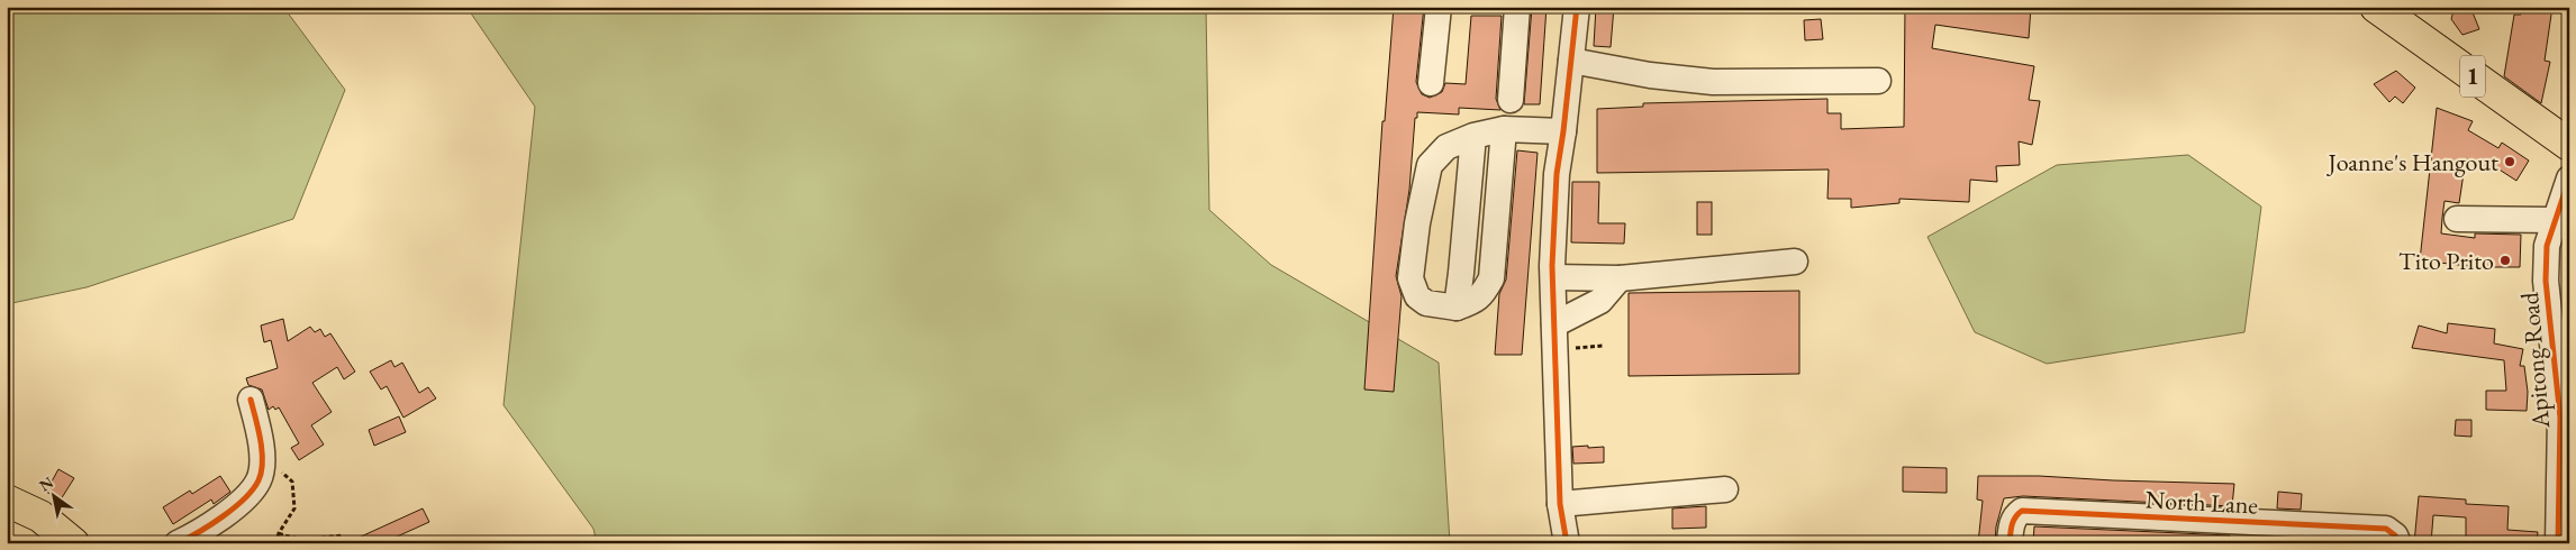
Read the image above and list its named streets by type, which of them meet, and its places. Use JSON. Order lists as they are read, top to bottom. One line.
{"streets":{"main road":["1"],"street":["Apitong Road","North Lane"]},"places":["Joanne's Hangout","Tito Prito"],"north":"top left"}
